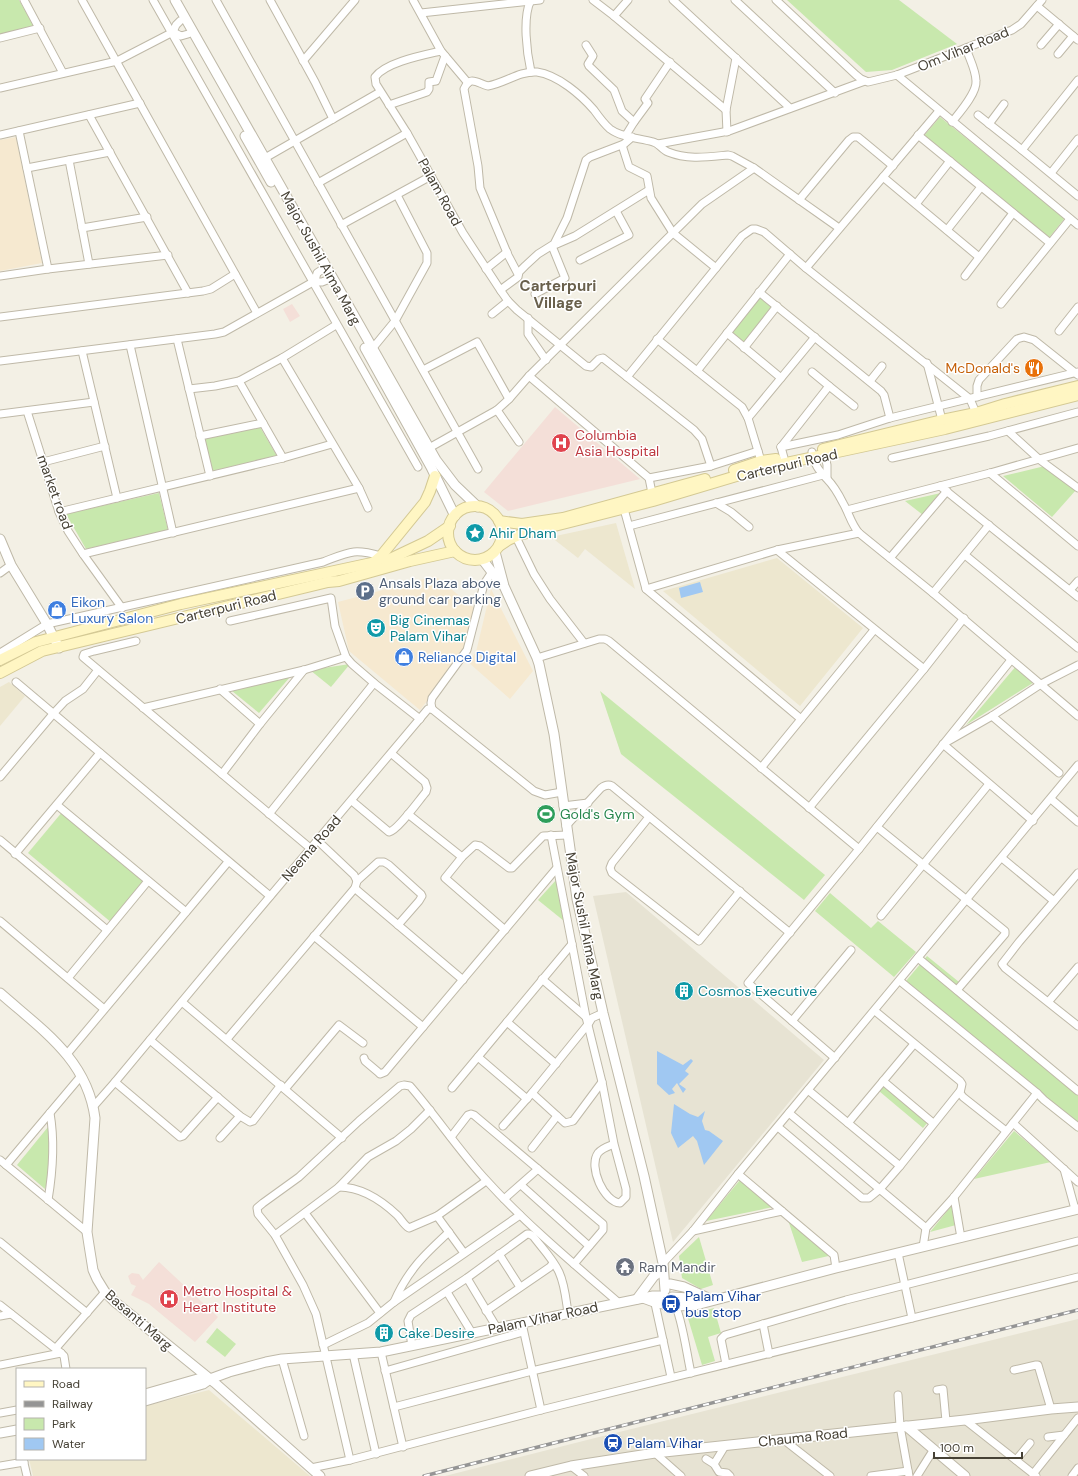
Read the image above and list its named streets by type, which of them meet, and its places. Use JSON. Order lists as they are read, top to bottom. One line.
{"streets":{"main road":["Carterpuri Road"],"street":["Om Vihar Road","Palam Road","Major Sushil Aima Marg","market road","Neema Road","Palam Vihar Road","Basanti Marg","Chauma Road"]},"crossings":[["Major Sushil Aima Marg","Carterpuri Road"],["Major Sushil Aima Marg","Palam Vihar Road"],["Neema Road","Basanti Marg"],["Palam Vihar Road","Basanti Marg"]],"districts":["Carterpuri Village"],"places":{"restaurant":["McDonald's"],"hospital":["Columbia Asia Hospital","Metro Hospital & Heart Institute"],"place":["Ahir Dham"],"parking":["Ansals Plaza above ground car parking"],"shop":["Eikon Luxury Salon","Reliance Digital"],"theatre":["Big Cinemas Palam Vihar"],"sports":["Gold's Gym"],"building":["Cosmos Executive","Cake Desire"],"temple":["Ram Mandir"],"bus stop":["Palam Vihar bus stop"],"station":["Palam Vihar"]},"legend":["Road","Railway","Park","Water"],"scale_bar":"100 m"}
